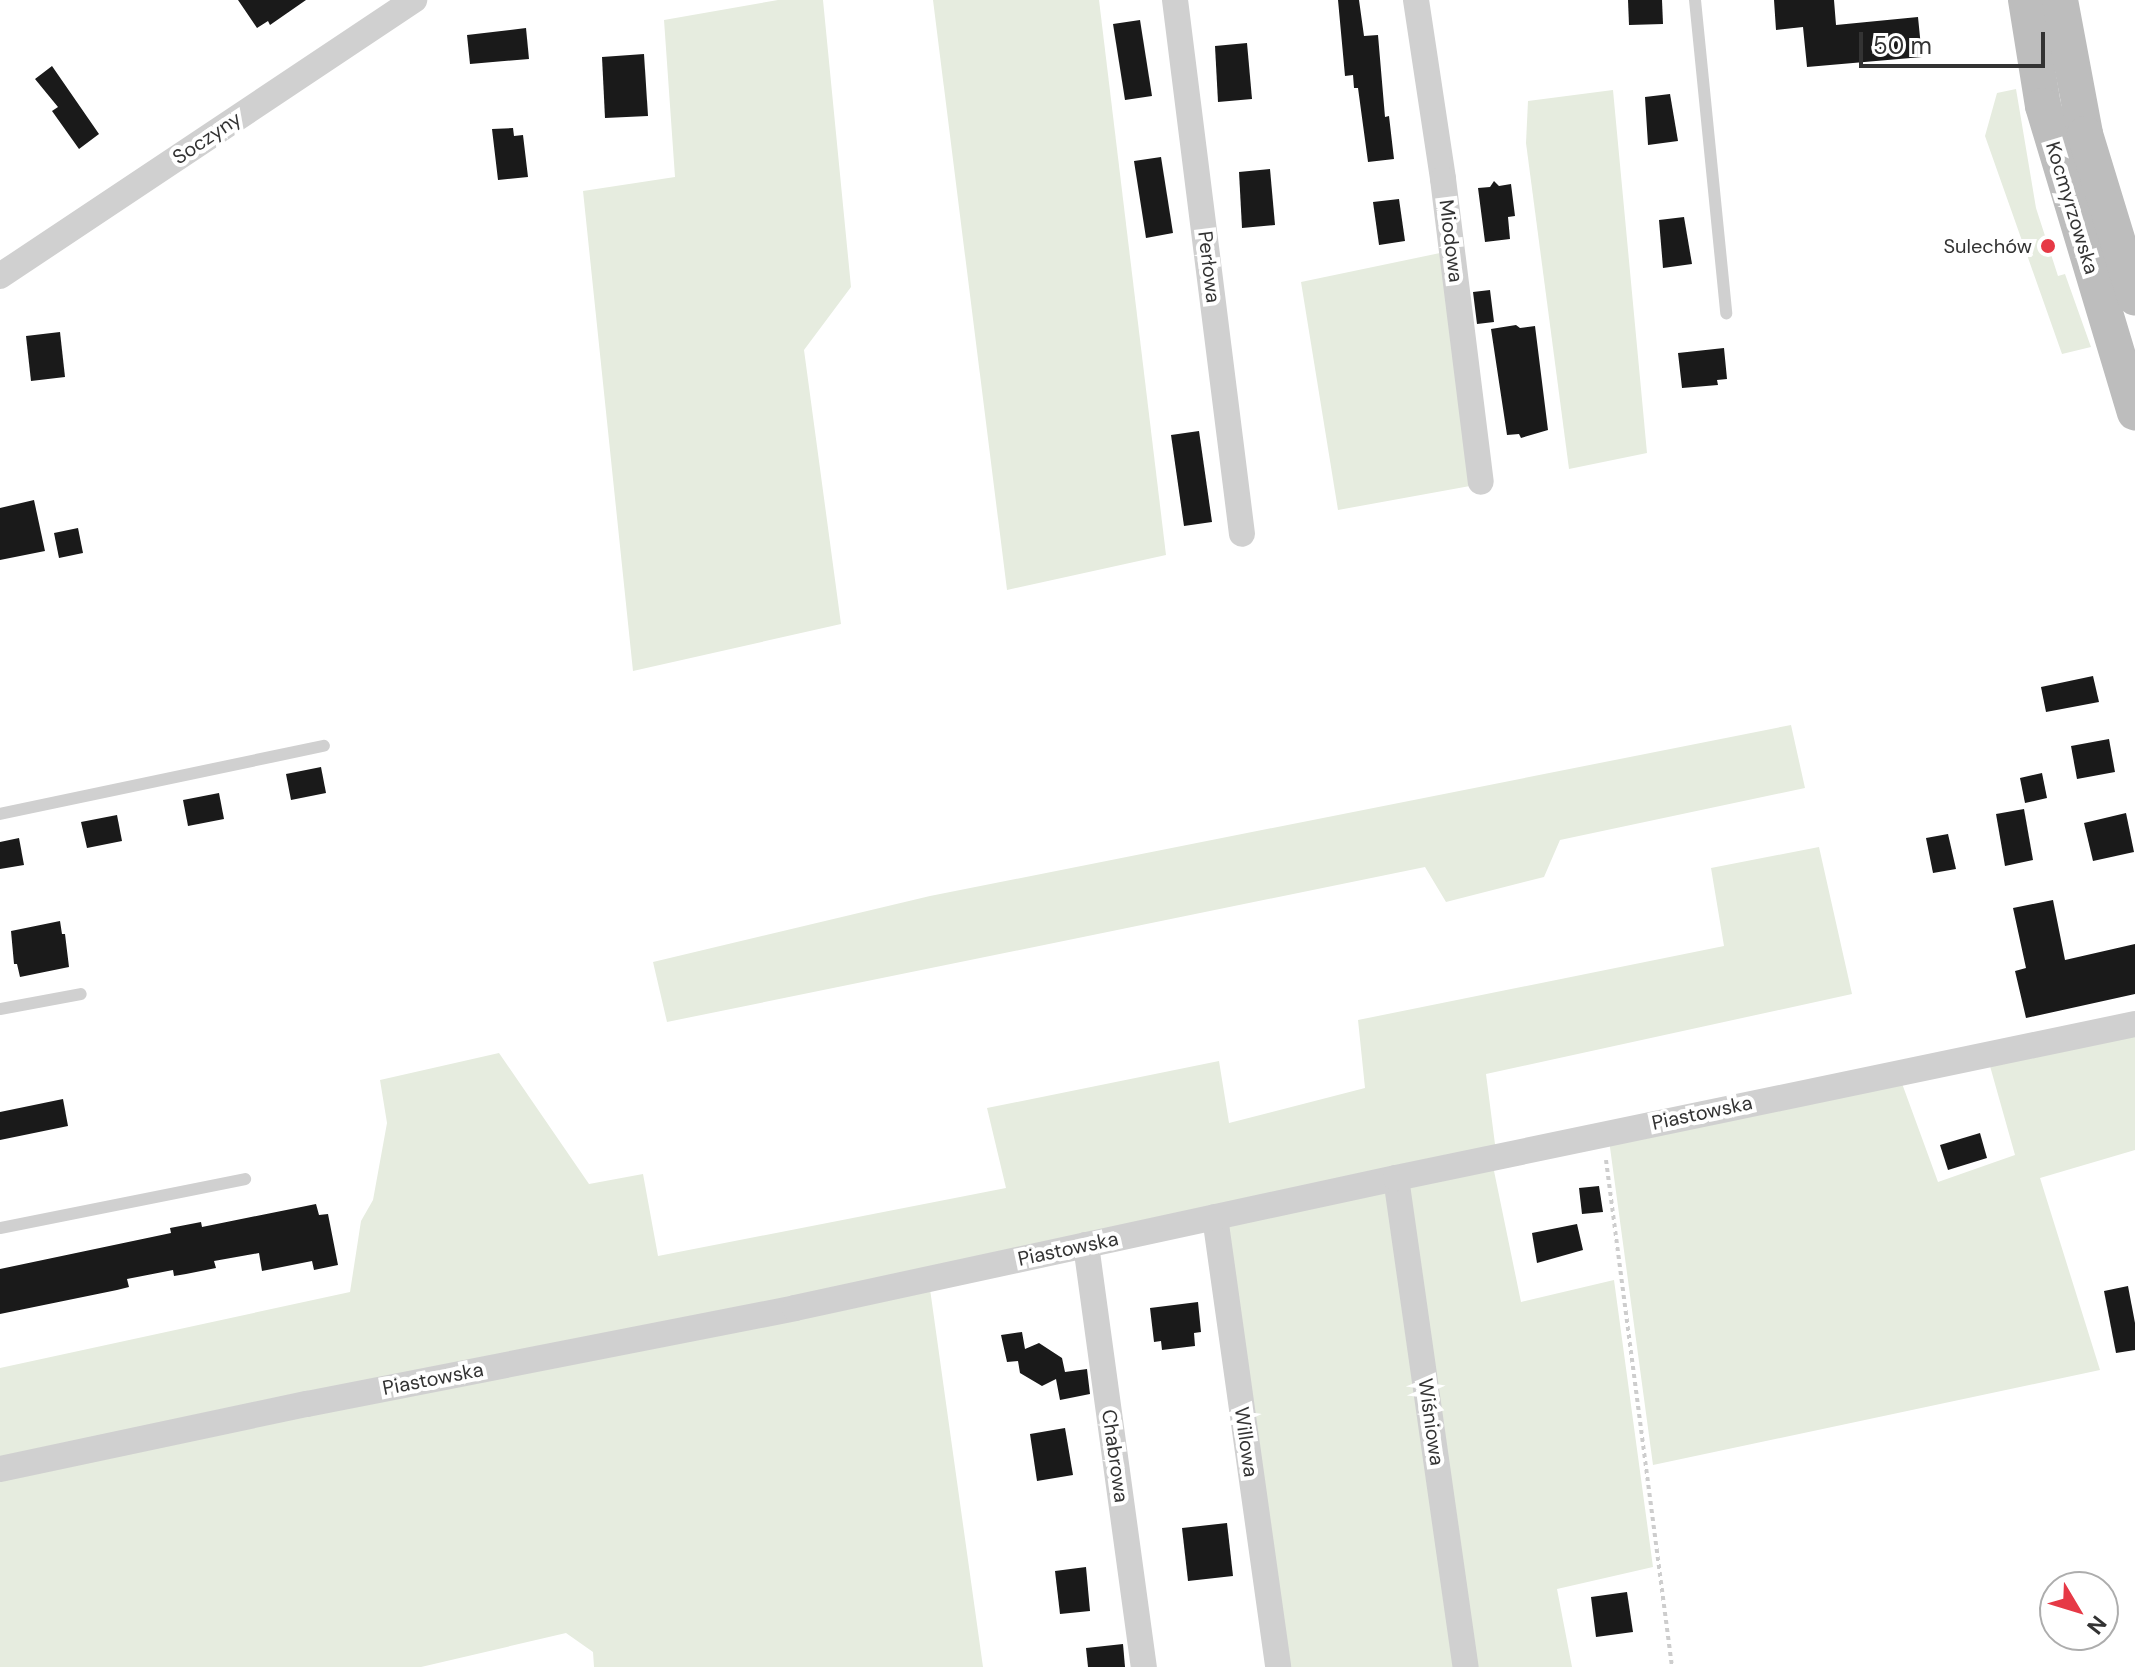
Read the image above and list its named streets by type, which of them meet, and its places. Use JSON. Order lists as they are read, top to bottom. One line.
{"streets":{"main road":["Kocmyrzowska"],"street":["Soczyny","Miodowa","Perłowa","Piastowska","Wiśniowa","Willowa","Chabrowa"]},"crossings":[["Piastowska","Wiśniowa"],["Piastowska","Willowa"],["Piastowska","Chabrowa"]],"places":["Sulechów"],"scale_bar":"50 m","north":"bottom right"}
